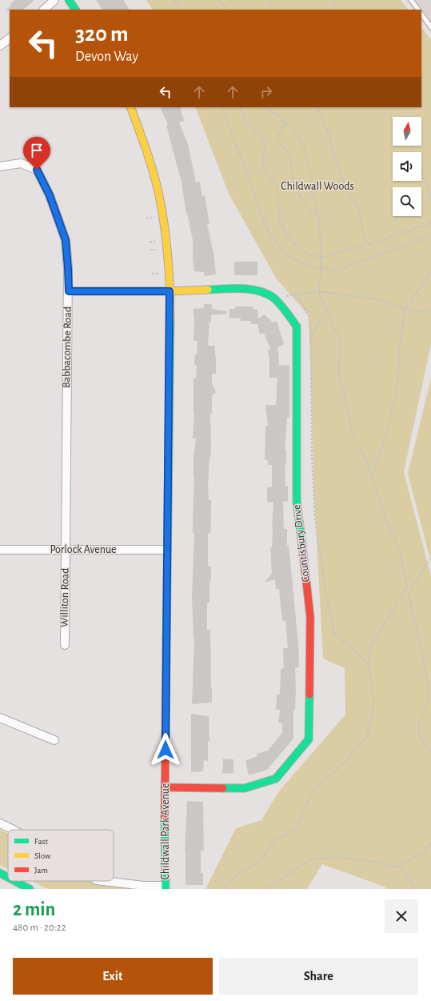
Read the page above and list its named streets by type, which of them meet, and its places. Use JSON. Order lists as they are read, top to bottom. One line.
{"streets":{"street":["Babbacombe Road","Countisbury Drive","Porlock Avenue","Williton Road","Childwall Park Avenue"]},"crossings":[["Babbacombe Road","Countisbury Drive"],["Babbacombe Road","Porlock Avenue"],["Babbacombe Road","Williton Road"],["Countisbury Drive","Childwall Park Avenue"],["Porlock Avenue","Williton Road"],["Porlock Avenue","Childwall Park Avenue"]],"parks":["Childwall Woods"],"legend":["Fast","Slow","Jam"],"north":"top","page":{"turn":["320 m","Devon Way"],"heading":["2 min","480 m · 20:22"],"buttons":["Exit","Share"]}}
